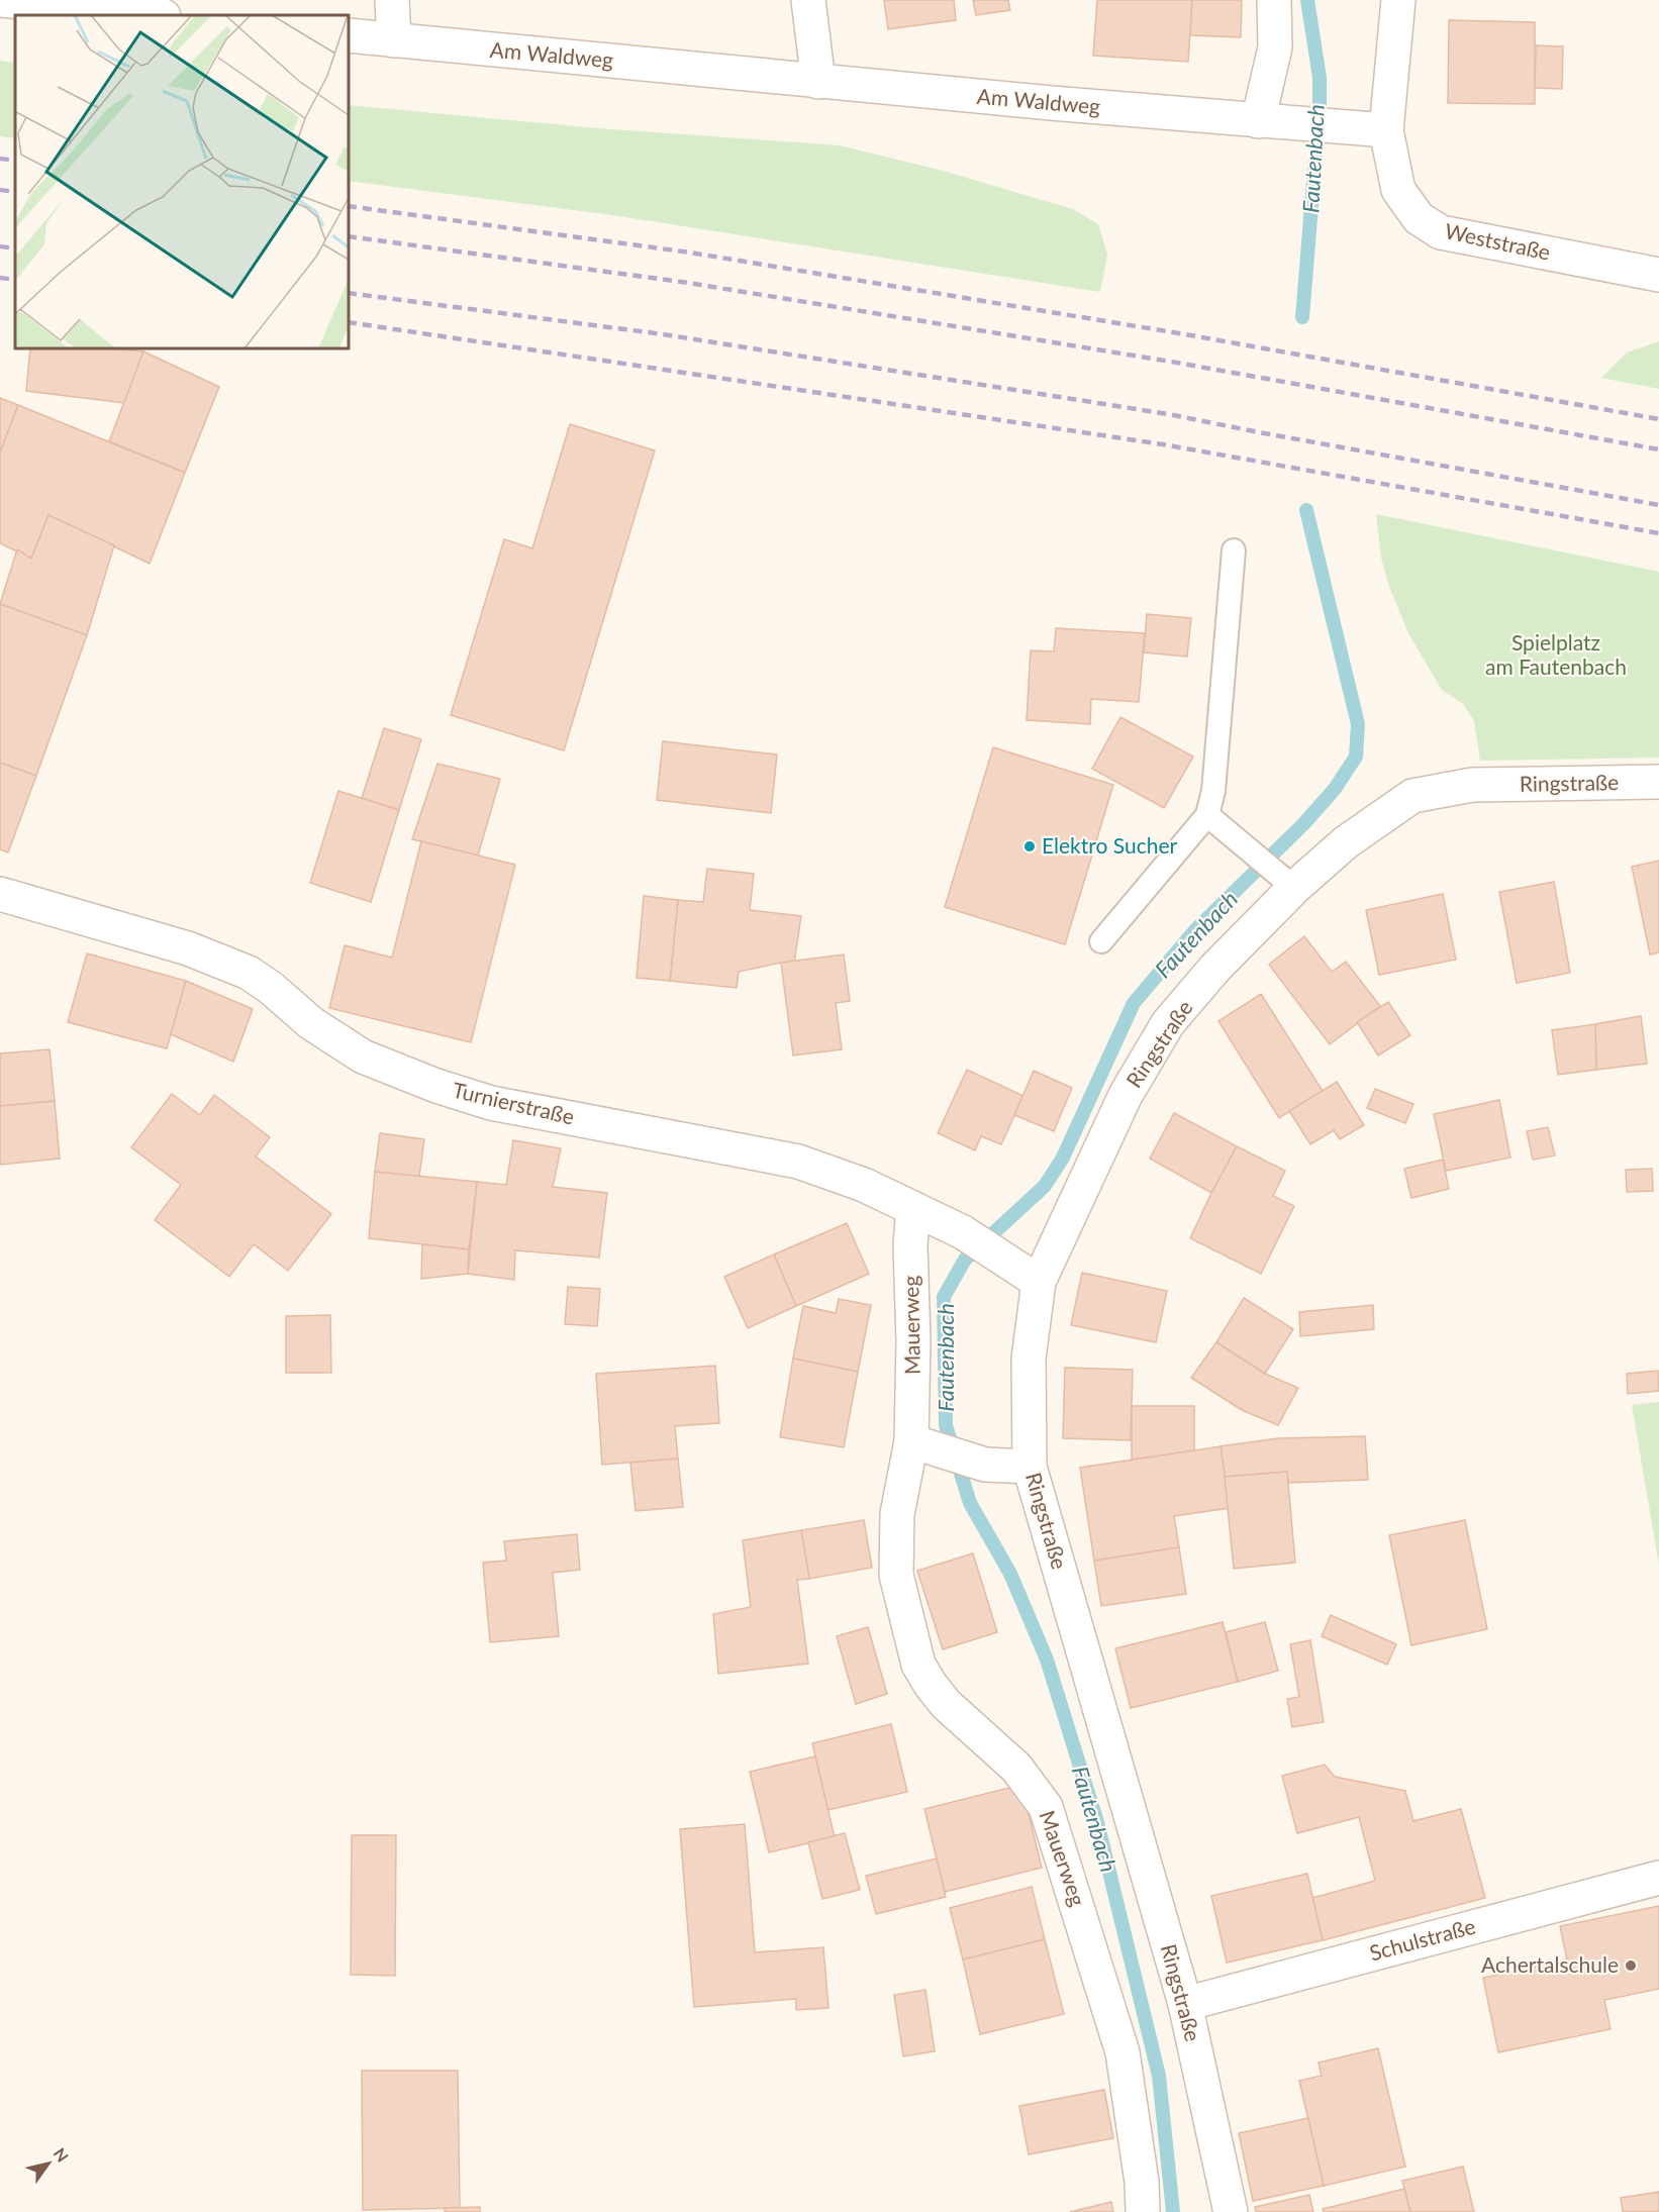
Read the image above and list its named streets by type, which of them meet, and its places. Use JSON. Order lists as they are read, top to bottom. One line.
{"streets":{"street":["Am Waldweg","Weststraße","Ringstraße","Turnierstraße","Mauerweg","Schulstraße"]},"crossings":[["Am Waldweg","Weststraße"],["Ringstraße","Turnierstraße"],["Ringstraße","Schulstraße"],["Turnierstraße","Mauerweg"]],"water":["Fautenbach"],"parks":["Spielplatz am Fautenbach"],"places":["Elektro Sucher","Achertalschule"],"north":"top right"}
